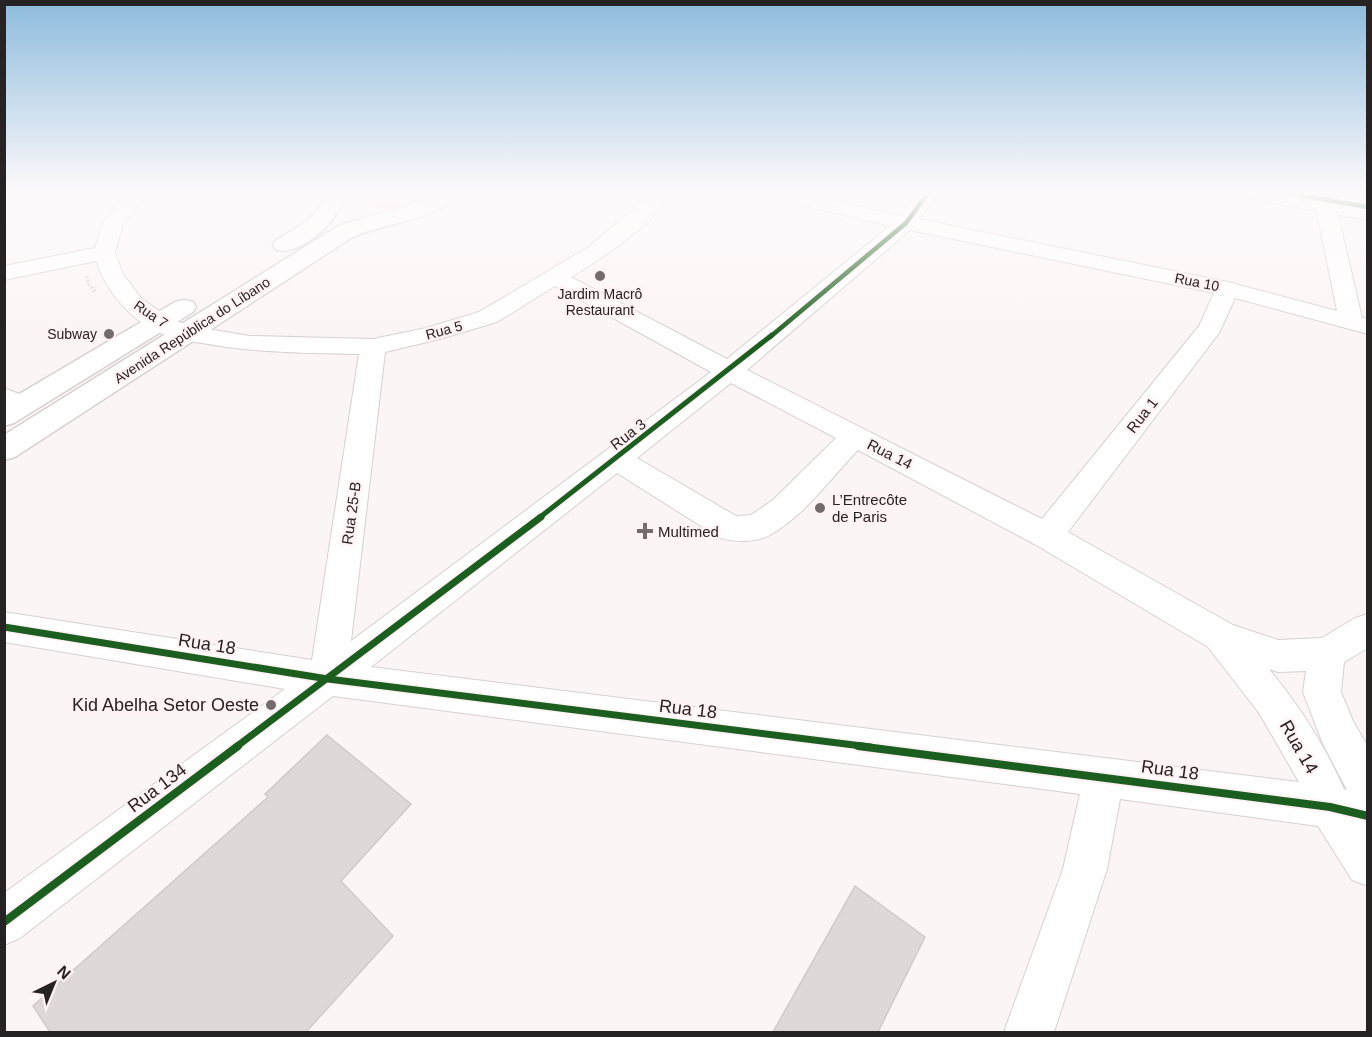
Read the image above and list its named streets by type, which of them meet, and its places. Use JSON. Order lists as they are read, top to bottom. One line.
{"streets":{"main road":["Avenida República do Líbano"],"street":["Rua 10","Rua 7","Rua 5","Rua 1","Rua 3","Rua 14","Rua 25-B","Rua 18","Rua 134"]},"crossings":[["Rua 10","Rua 1"],["Rua 7","Avenida República do Líbano"],["Rua 7","Rua 5"],["Avenida República do Líbano","Rua 5"],["Rua 5","Rua 14"],["Rua 5","Rua 25-B"],["Rua 1","Rua 14"],["Rua 3","Rua 14"],["Rua 3","Rua 25-B"],["Rua 3","Rua 18"],["Rua 3","Rua 134"],["Rua 14","Rua 18"],["Rua 25-B","Rua 18"],["Rua 25-B","Rua 134"],["Rua 18","Rua 134"]],"places":{"other":["Jardim Macrô Restaurant","Subway","L’Entrecôte de Paris","Kid Abelha Setor Oeste"],"health":["Multimed"]},"north":"top right"}
